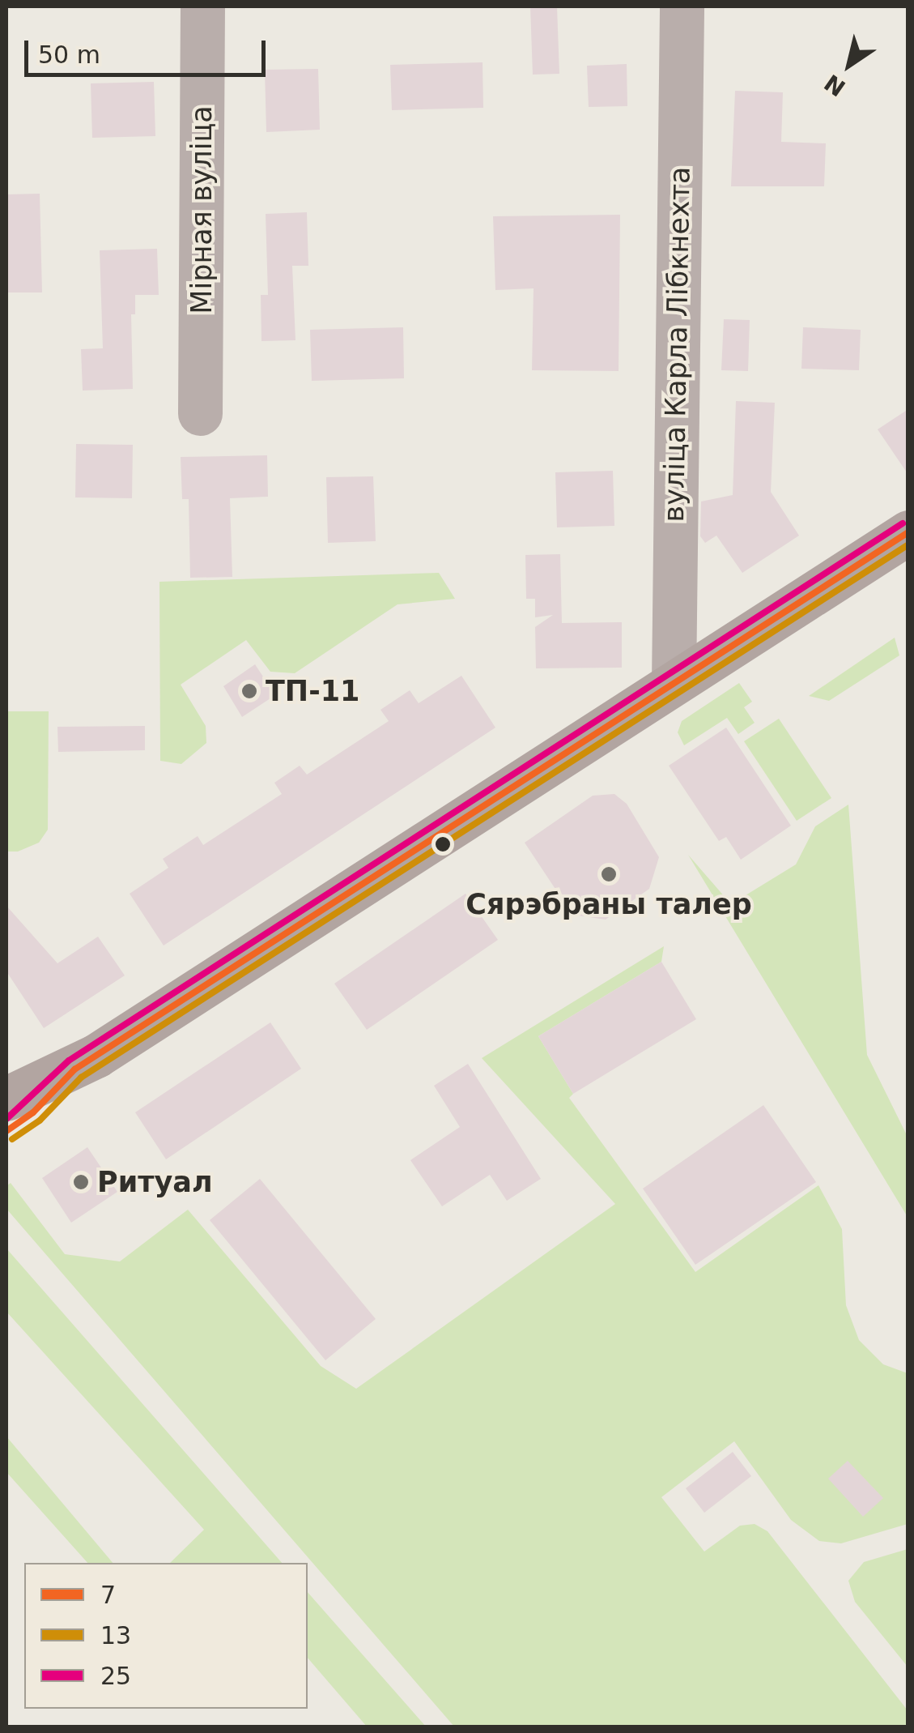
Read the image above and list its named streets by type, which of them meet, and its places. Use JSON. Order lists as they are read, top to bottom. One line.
{"streets":{"street":["Мірная вуліца","вуліца Карла Лібкнехта"]},"places":["ТП-11","Сярэбраны талер","Ритуал"],"lines":["transit line 25","transit line 7","transit line 13"],"legend":["7","13","25"],"scale_bar":"50 m","north":"bottom left"}
